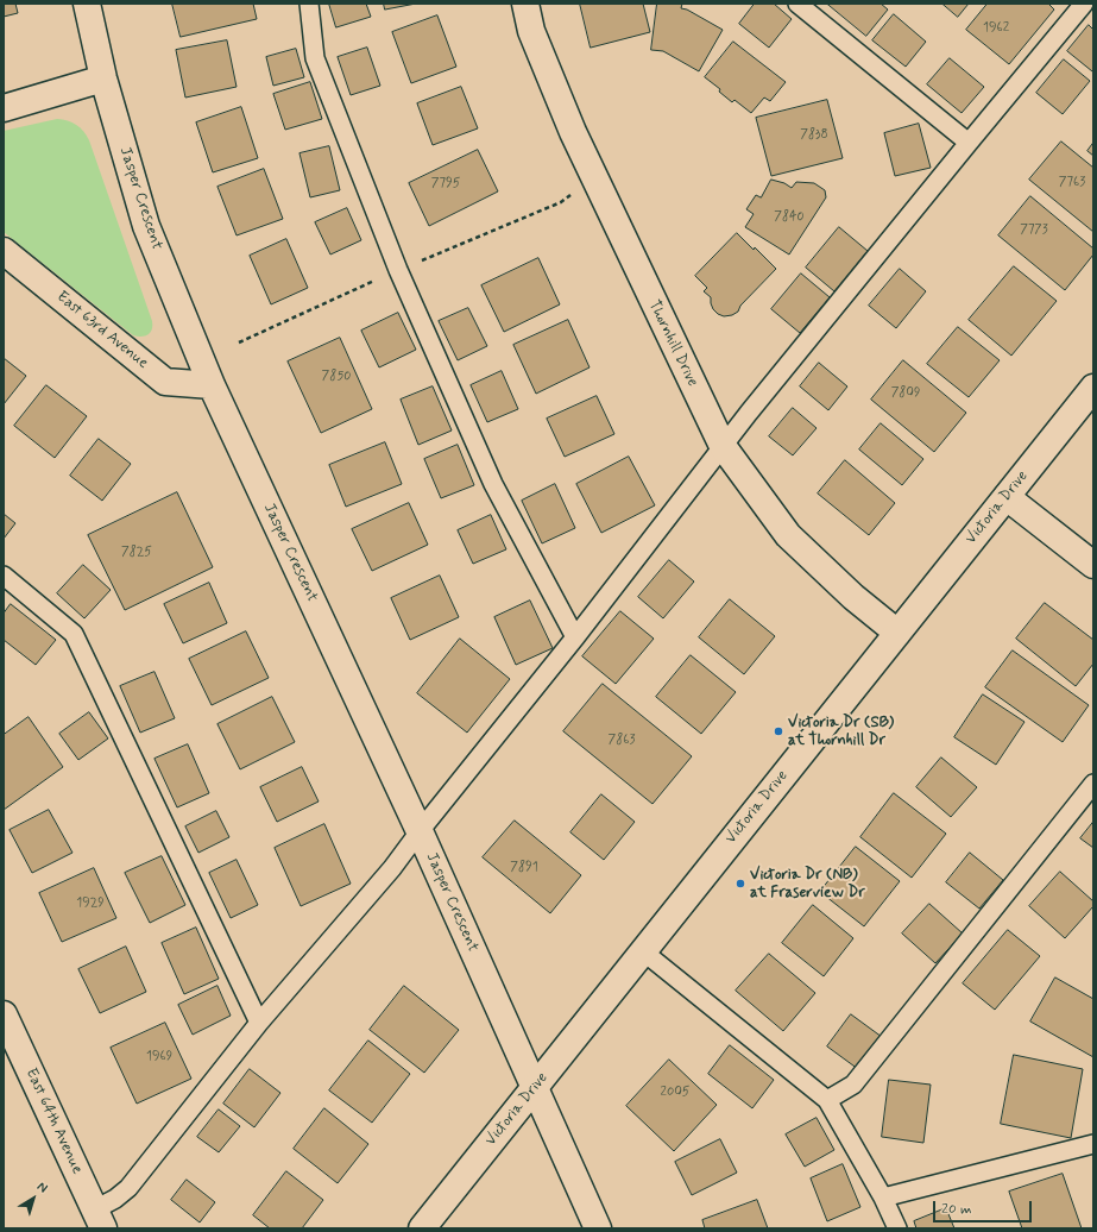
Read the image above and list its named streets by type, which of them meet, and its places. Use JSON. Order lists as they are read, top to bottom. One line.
{"streets":{"street":["Jasper Crescent","East 63rd Avenue","Thornhill Drive","Victoria Drive","East 64th Avenue"]},"crossings":[["Jasper Crescent","East 63rd Avenue"],["Jasper Crescent","Victoria Drive"],["Thornhill Drive","Victoria Drive"]],"places":["Victoria Dr (SB) at Thornhill Dr","Victoria Dr (NB) at Fraserview Dr"],"house_numbers":["1962","7838","7763","7795","7840","7773","7850","7809","7825","7863","7891","1929","1969","2005"],"scale_bar":"20 m","north":"top right"}
